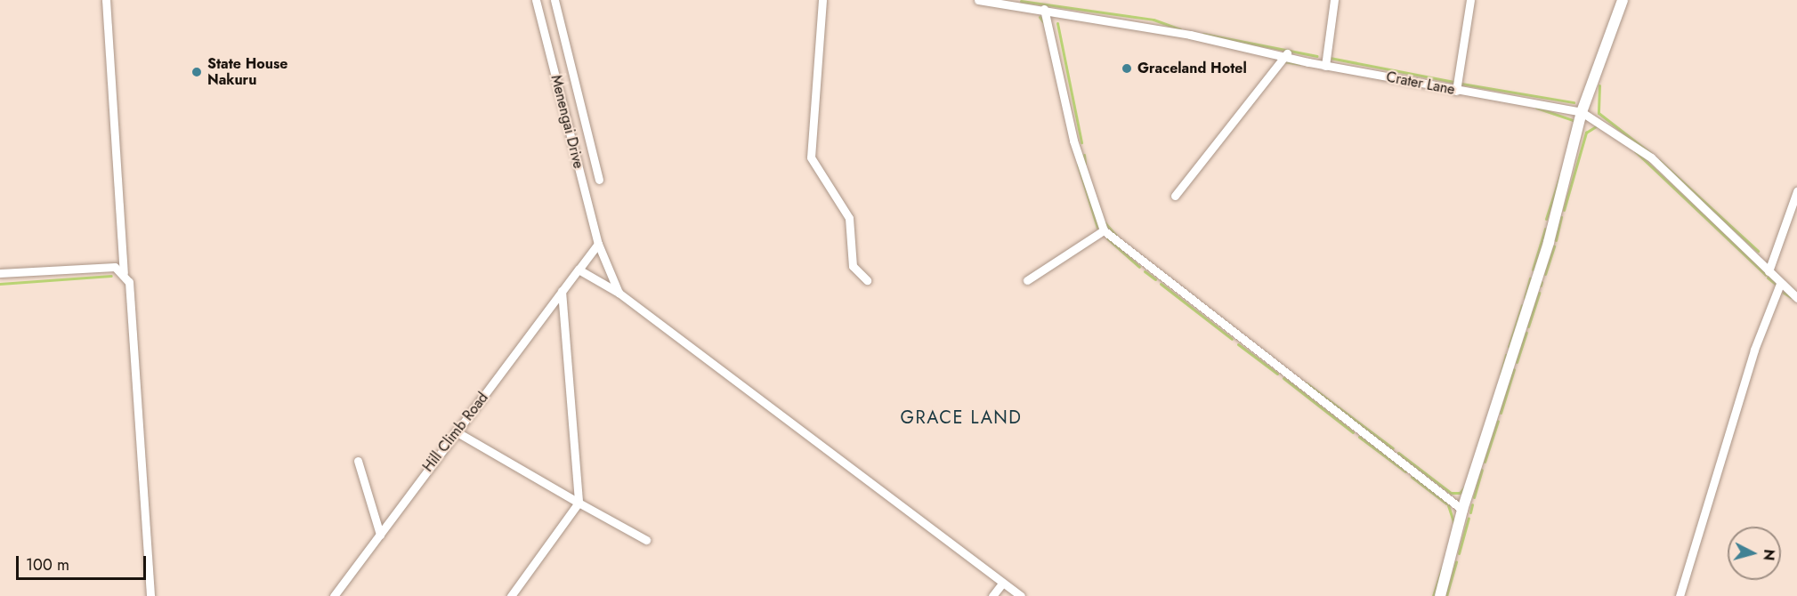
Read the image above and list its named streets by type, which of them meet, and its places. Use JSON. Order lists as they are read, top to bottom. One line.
{"streets":{"street":["Crater Lane","Menengai Drive","Hill Climb Road"]},"crossings":[["Menengai Drive","Hill Climb Road"]],"districts":["GRACE LAND"],"places":["Graceland Hotel","State House Nakuru"],"scale_bar":"100 m","north":"right"}
